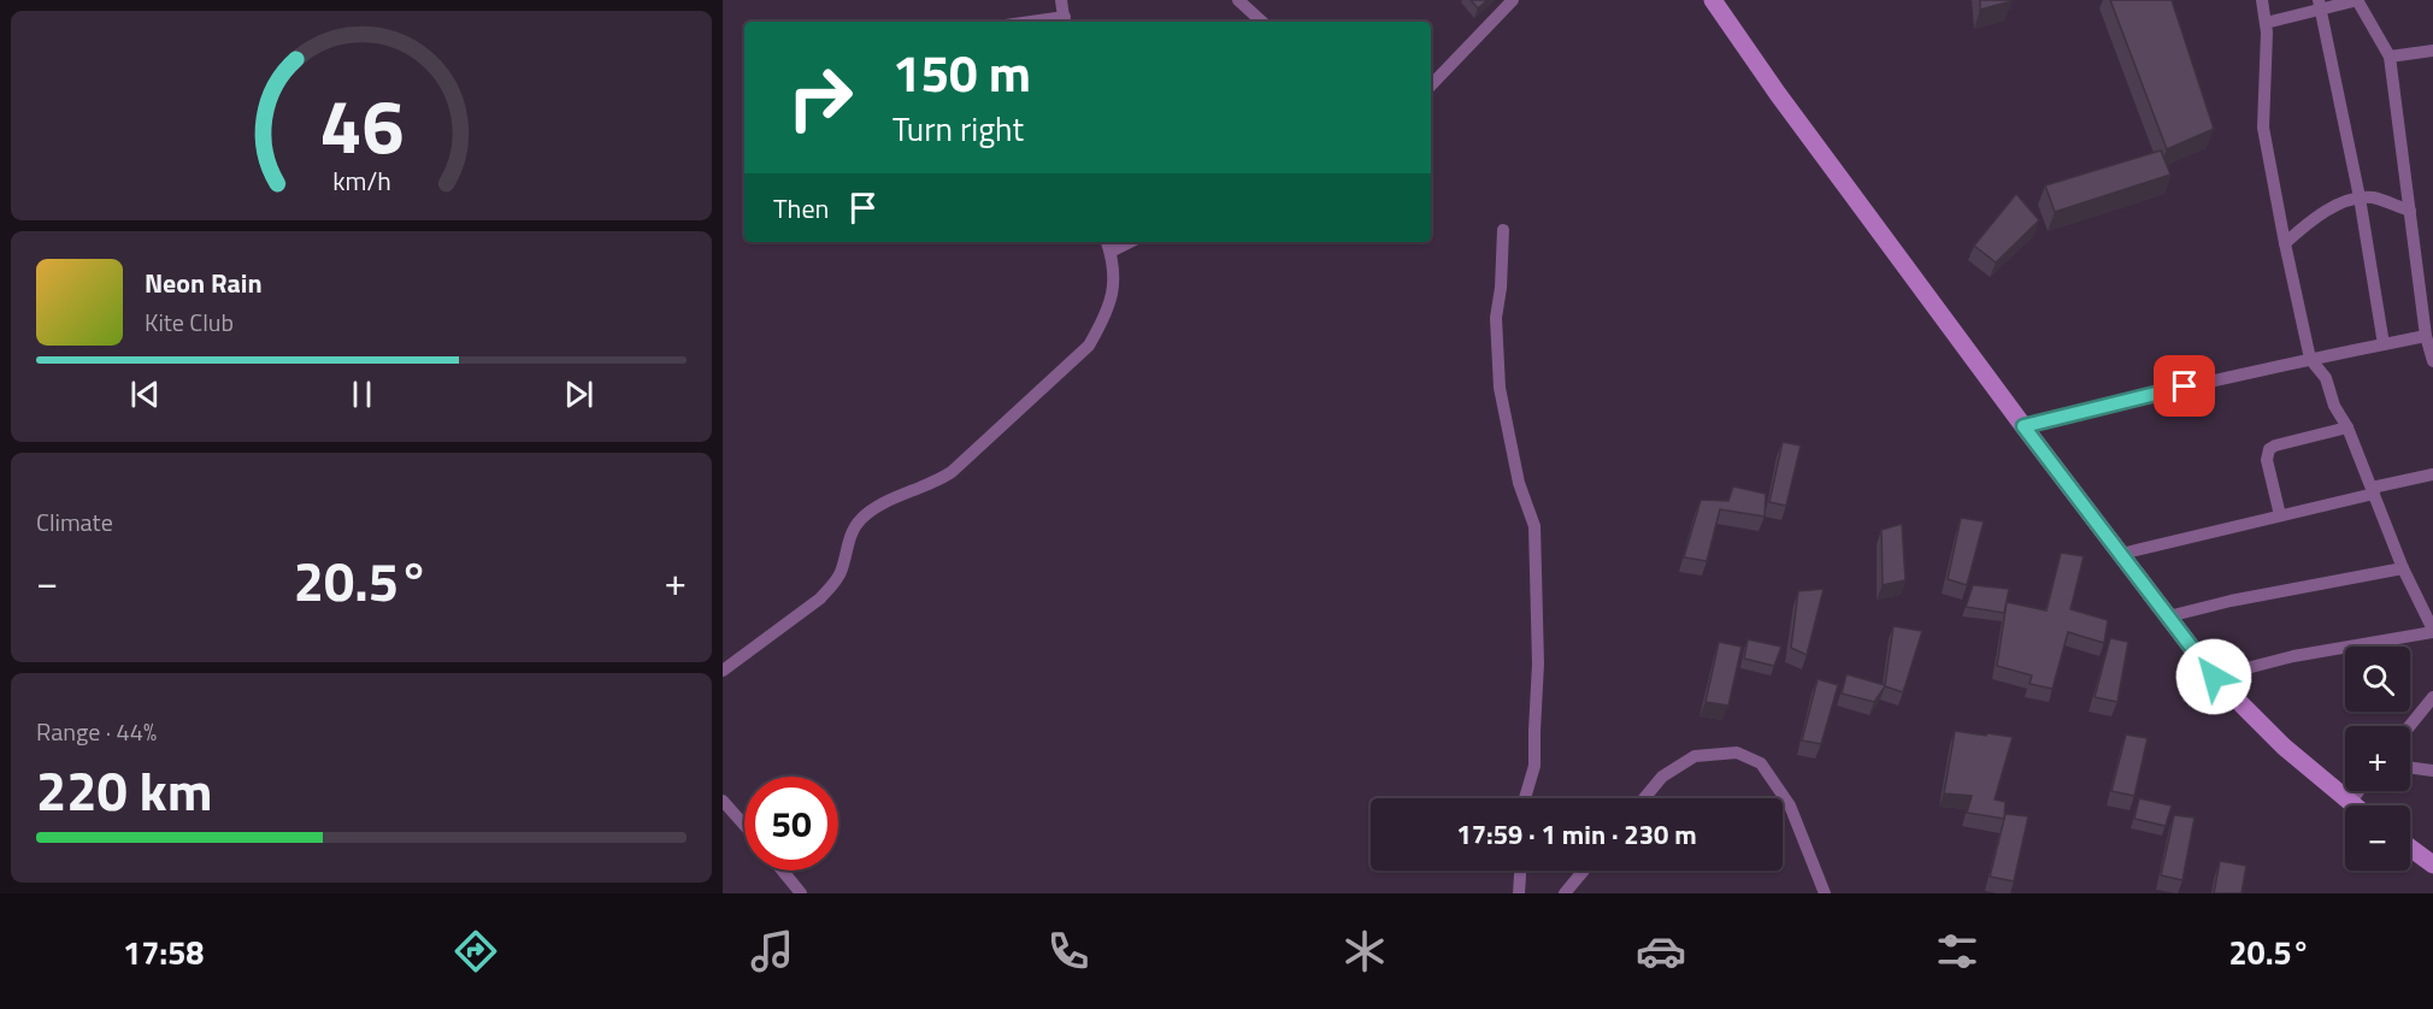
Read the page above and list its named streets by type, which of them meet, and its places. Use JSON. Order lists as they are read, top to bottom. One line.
{"page":{"turn":["150 m","Turn right"],"then":"Then","song":["Neon Rain","Kite Club"],"tile":["Climate",["Range · 44%","220 km"]],"heat":["−","20.5°","+"],"map_buttons":["+","−"],"limit":"50","trip":"17:59 · 1 min · 230 m","tabs":["17:58","20.5°"],"gauge":["46","km/h"]}}
